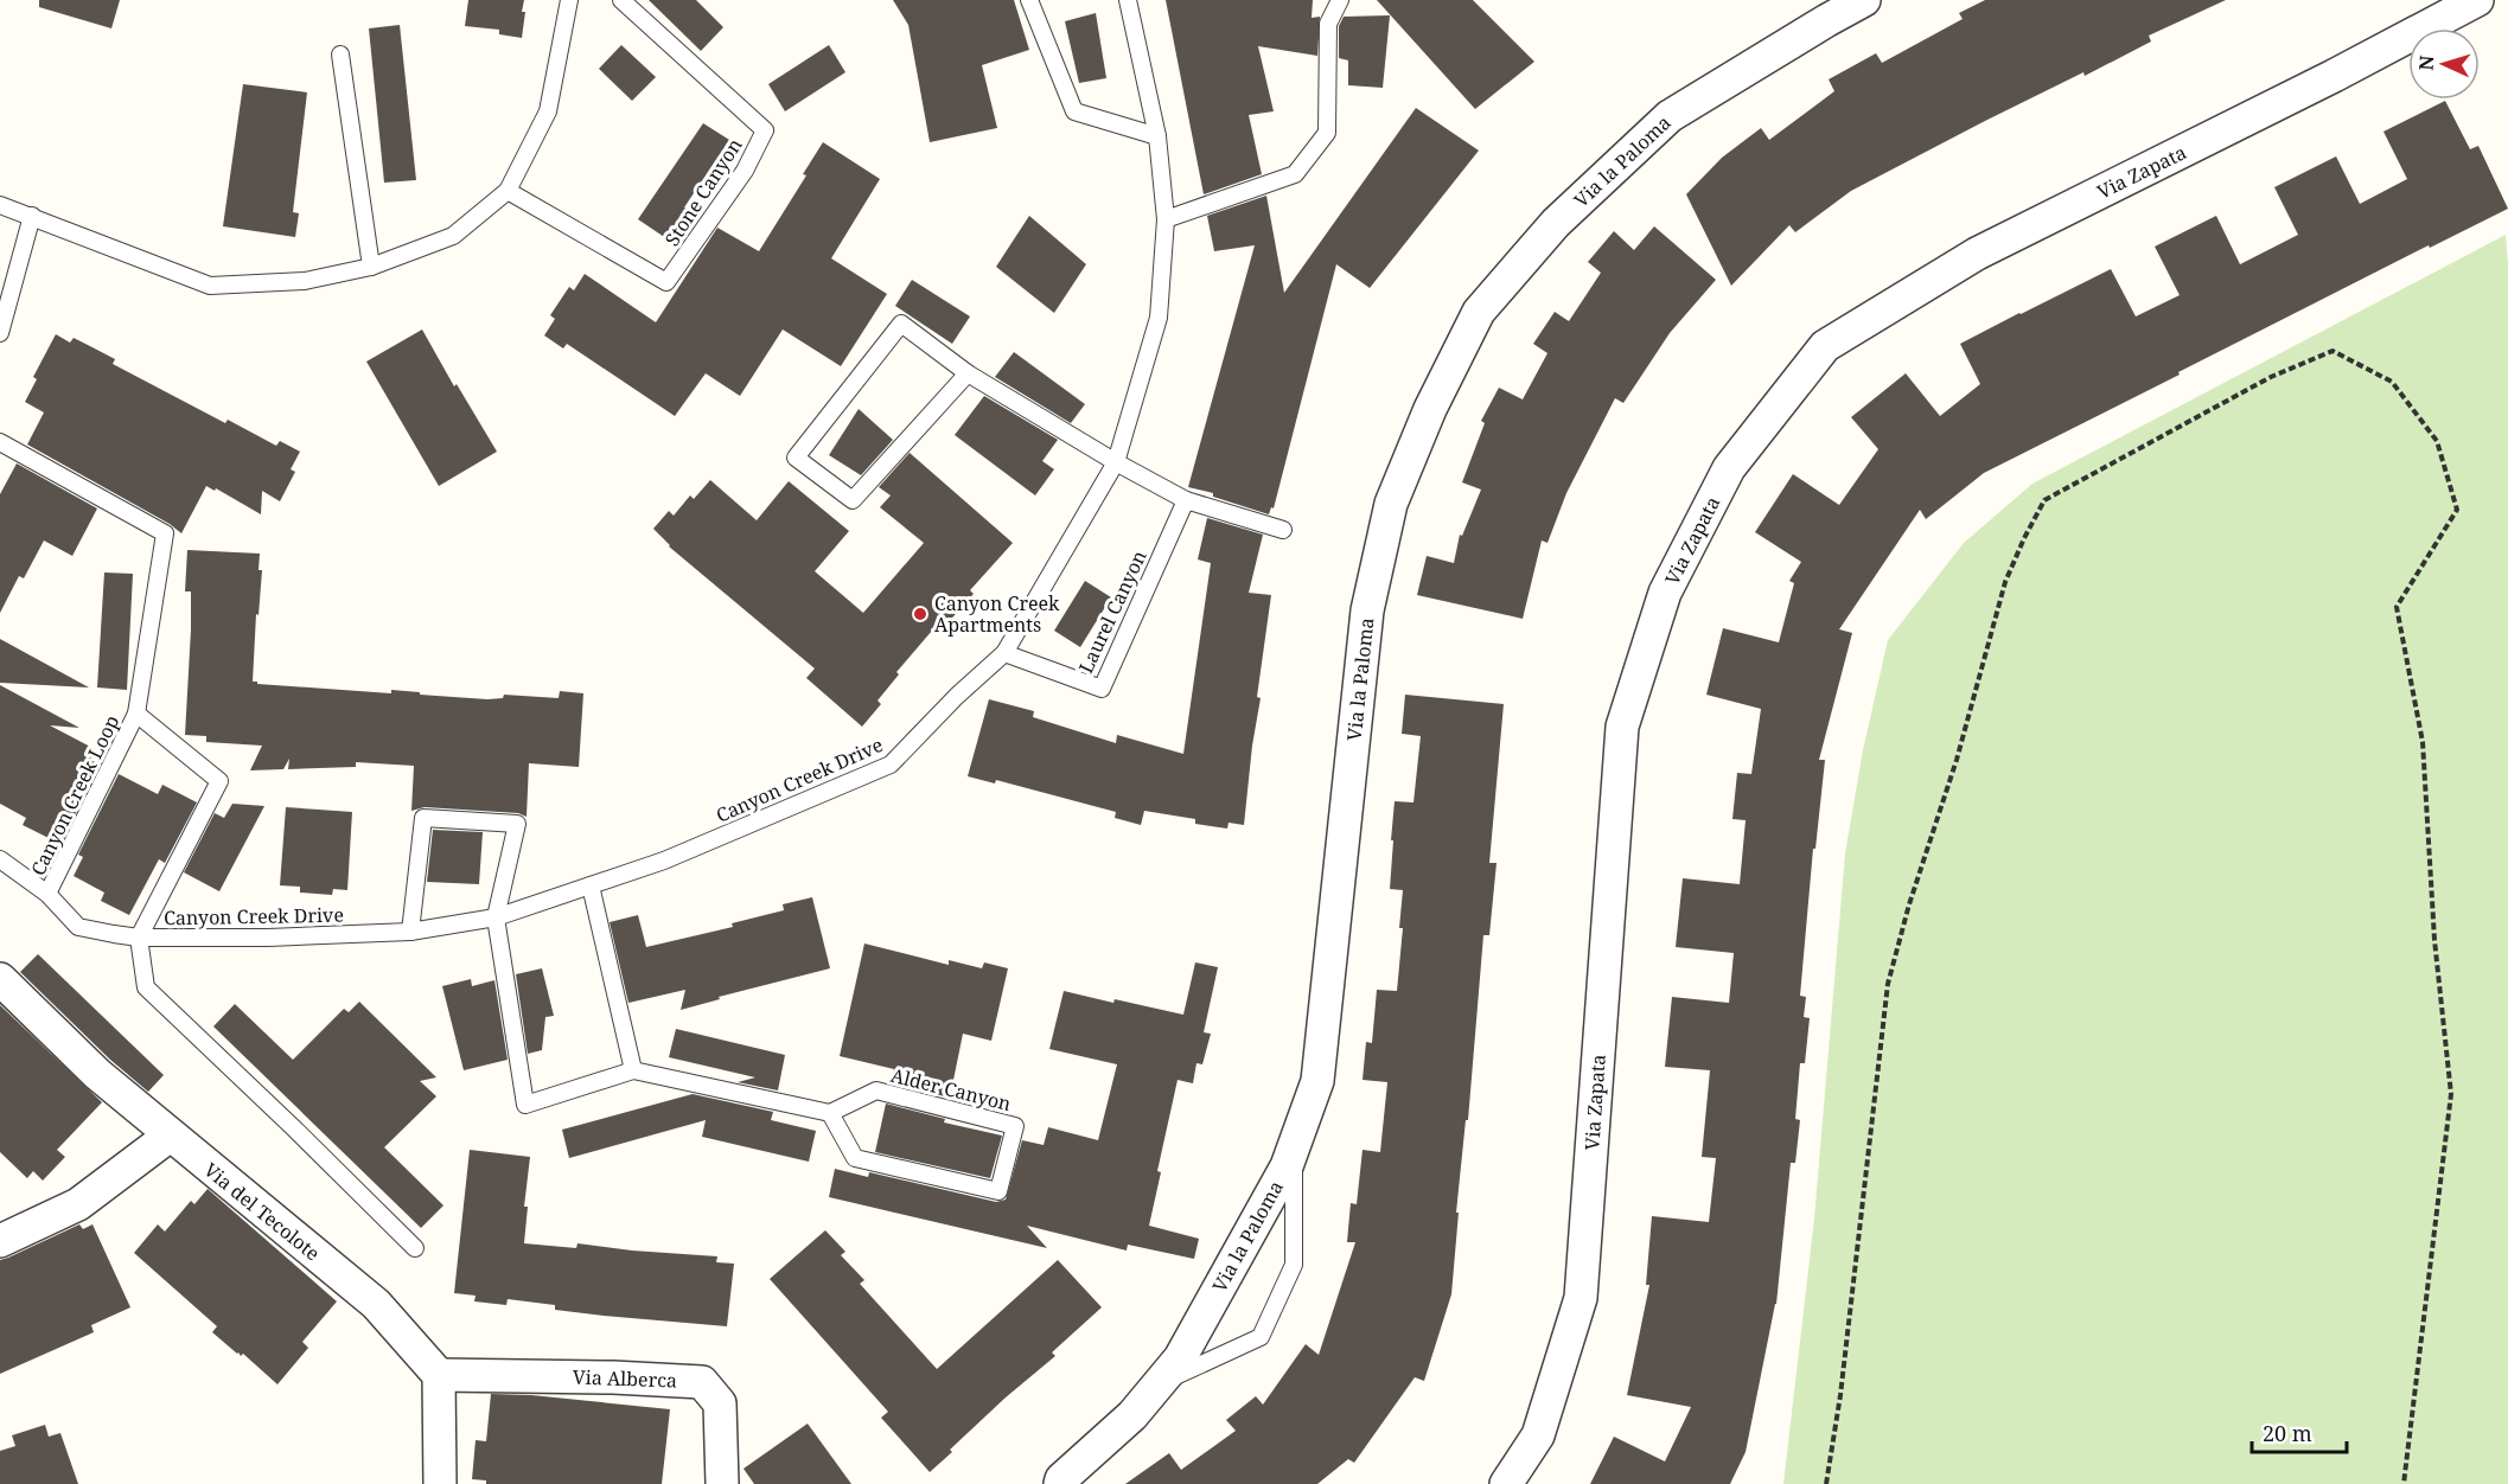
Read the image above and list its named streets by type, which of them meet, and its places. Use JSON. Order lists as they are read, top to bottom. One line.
{"streets":{"street":["Via la Paloma","Via Zapata","Via del Tecolote","Via Alberca"],"lane":["Stone Canyon","Laurel Canyon","Canyon Creek Drive","Canyon Creek Loop","Alder Canyon"]},"crossings":[["Laurel Canyon","Canyon Creek Drive"],["Canyon Creek Drive","Canyon Creek Loop"],["Via del Tecolote","Via Alberca"]],"places":["Canyon Creek Apartments"],"scale_bar":"20 m","north":"left"}
